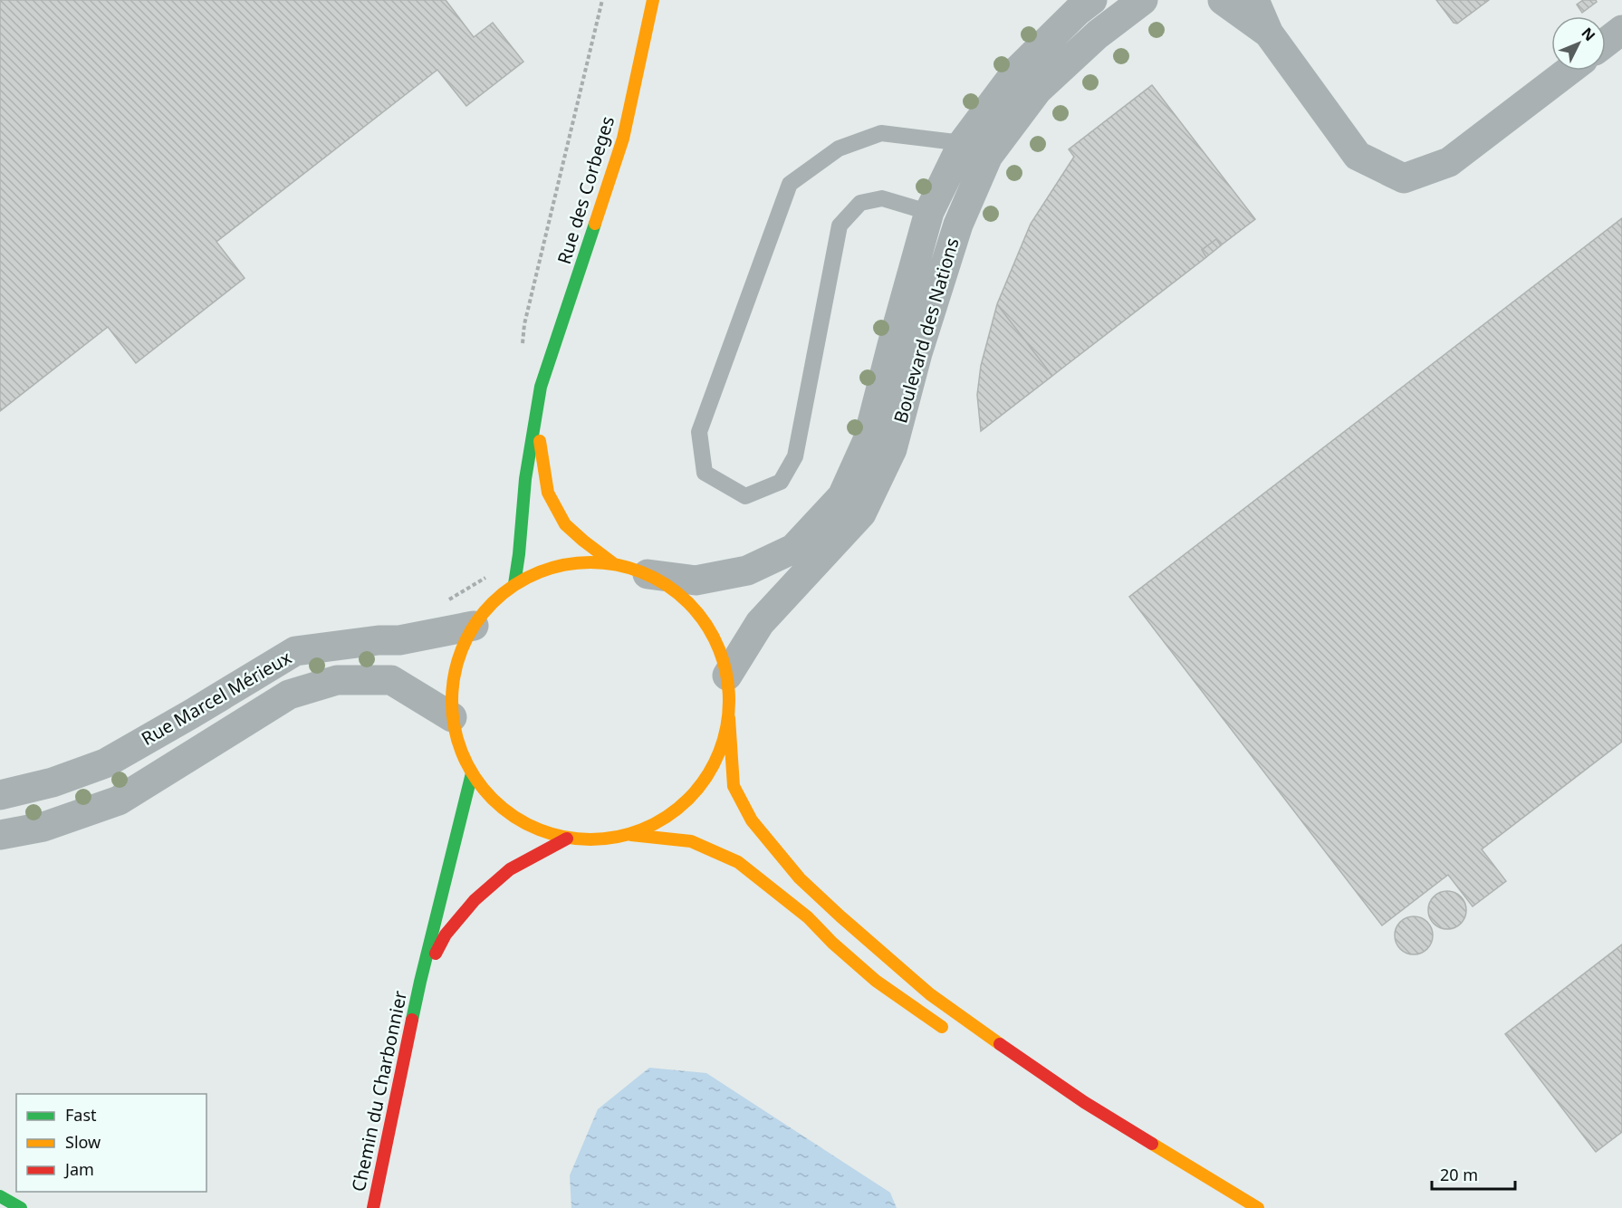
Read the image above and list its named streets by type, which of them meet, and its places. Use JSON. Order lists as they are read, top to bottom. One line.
{"streets":{"main road":["Rue des Corbeges","Chemin du Charbonnier"],"street":["Boulevard des Nations","Rue Marcel Mérieux"]},"legend":["Fast","Slow","Jam"],"scale_bar":"20 m","north":"top right"}
